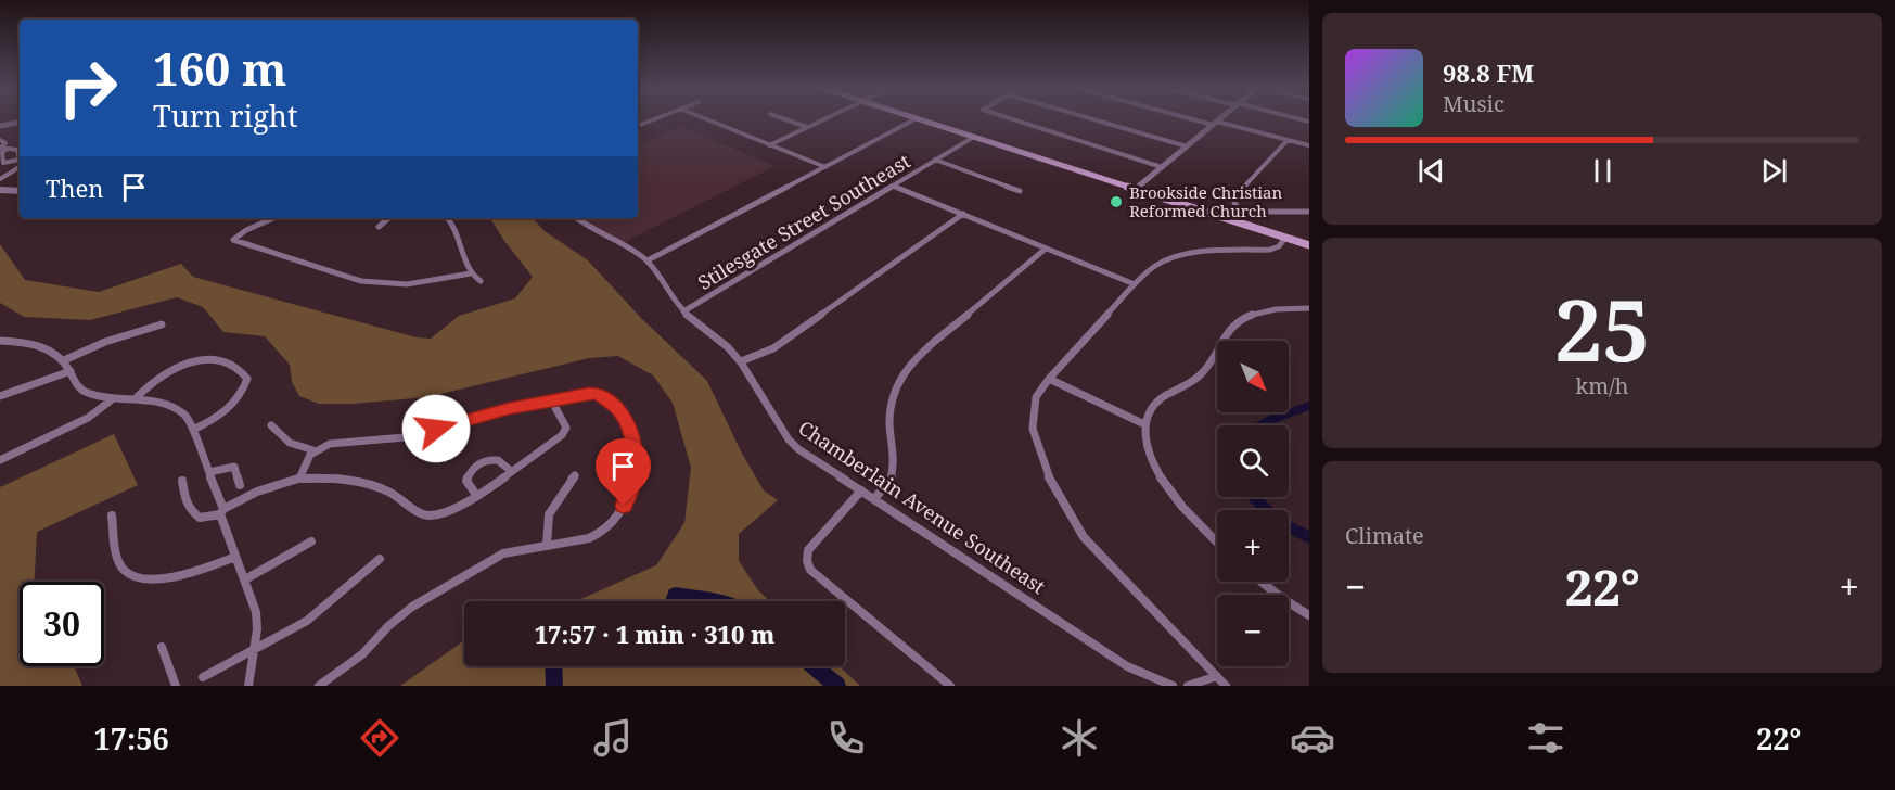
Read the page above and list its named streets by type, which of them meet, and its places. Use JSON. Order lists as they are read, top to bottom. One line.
{"streets":{"street":["Stilesgate Street Southeast","Chamberlain Avenue Southeast"]},"crossings":[["Stilesgate Street Southeast","Chamberlain Avenue Southeast"]],"places":["Brookside Christian Reformed Church"],"north":"bottom right","page":{"turn":["160 m","Turn right"],"song":["98.8 FM","Music"],"then":"Then","tile":[["25","km/h"],"Climate"],"map_buttons":["+","−"],"heat":["−","22°","+"],"limit":"30","trip":"17:57 · 1 min · 310 m","tabs":["17:56","22°"]}}
